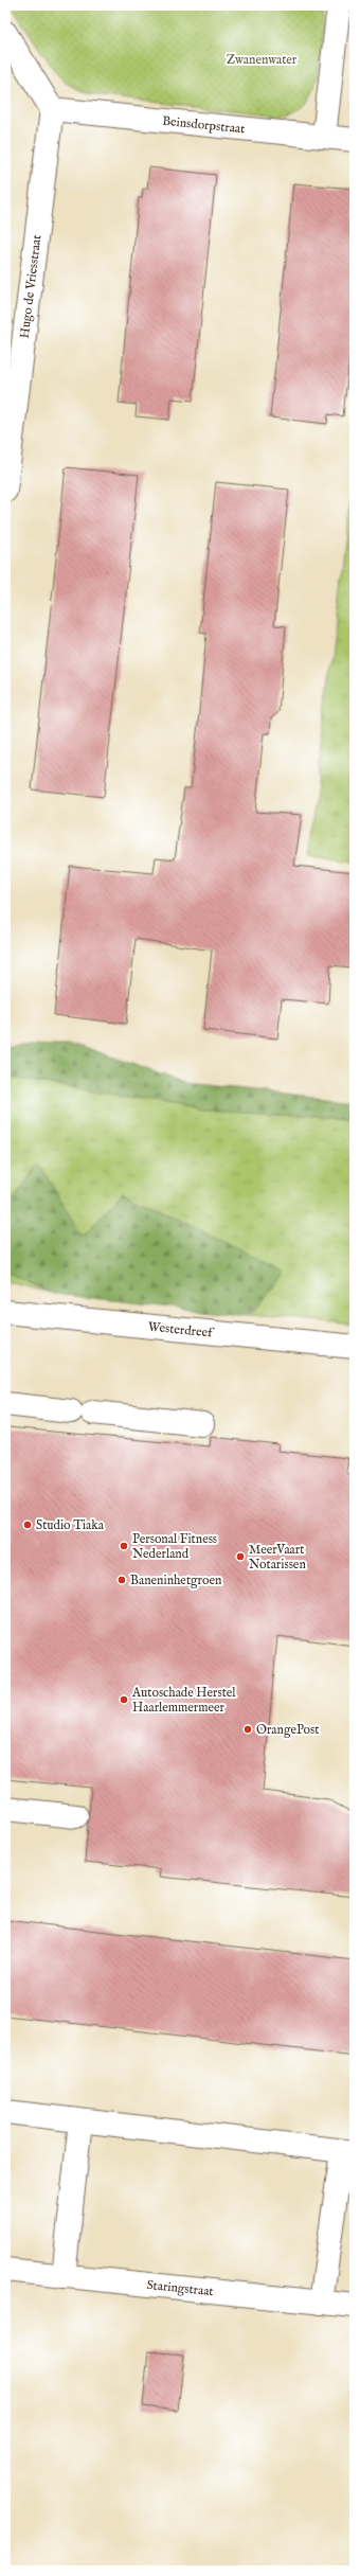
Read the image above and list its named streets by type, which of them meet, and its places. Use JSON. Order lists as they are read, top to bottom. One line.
{"streets":{"street":["Beinsdorpstraat","Hugo de Vriesstraat","Westerdreef","Staringstraat"]},"crossings":[["Beinsdorpstraat","Hugo de Vriesstraat"]],"parks":["Zwanenwater"],"places":["Studio Tiaka","Personal Fitness Nederland","MeerVaart Notarissen","Baneninhetgroen","Autoschade Herstel Haarlemmermeer","OrangePost"]}
